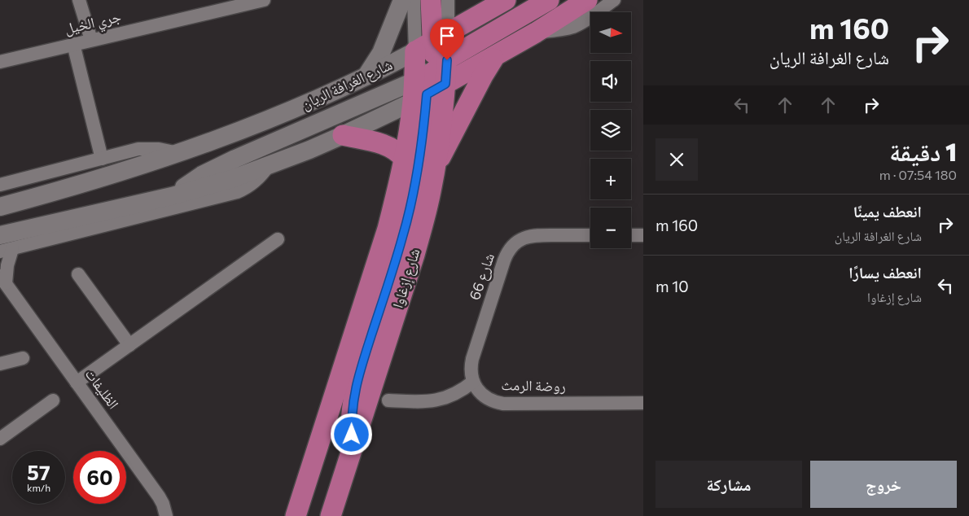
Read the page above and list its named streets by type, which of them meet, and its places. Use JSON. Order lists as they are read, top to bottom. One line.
{"streets":{"main road":["شارع الغرافة الريان","شارع إزغاوا"],"street":["جري الخيل","شارع 66","روضة الرمث","الظليفات"]},"crossings":[["شارع الغرافة الريان","شارع إزغاوا"],["شارع الغرافة الريان","الظليفات"],["شارع 66","روضة الرمث"]],"north":"right","page":{"turn":["160 m","شارع الغرافة الريان"],"map_buttons":["+","−"],"heading":["1 دقيقة","180 m · 07:54"],"list":[{"name":"انعطف يمينًا","note":"شارع الغرافة الريان","value":"160 m"},{"name":"انعطف يسارًا","note":"شارع إزغاوا","value":"10 m"}],"speed":"57 km/h","limit":"60","buttons":["خروج","مشاركة"]}}
